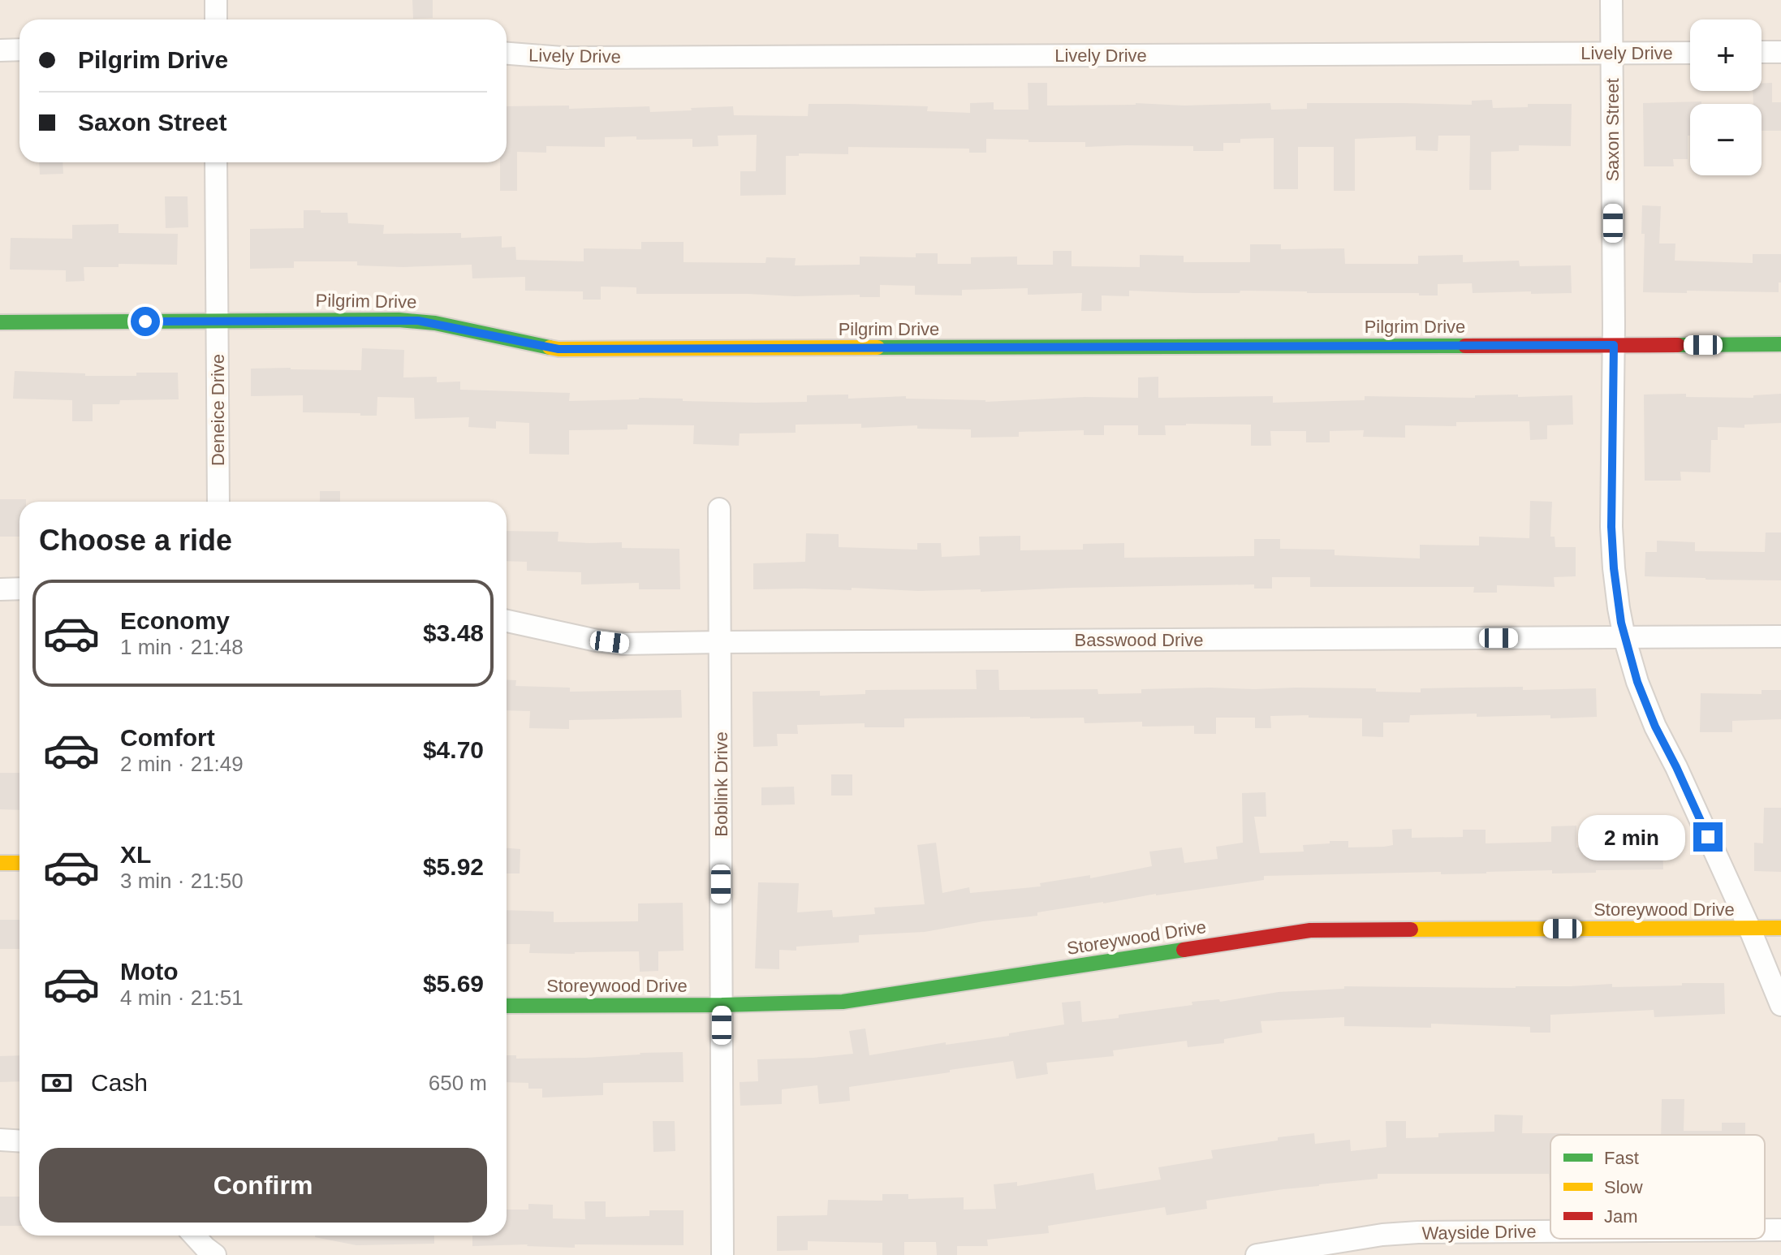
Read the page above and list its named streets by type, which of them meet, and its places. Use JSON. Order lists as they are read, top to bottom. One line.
{"streets":{"street":["Lively Drive","Saxon Street","Pilgrim Drive","Deneice Drive","Basswood Drive","Boblink Drive","Storeywood Drive","Wayside Drive"]},"crossings":[["Lively Drive","Saxon Street"],["Saxon Street","Pilgrim Drive"],["Saxon Street","Basswood Drive"],["Saxon Street","Storeywood Drive"],["Pilgrim Drive","Deneice Drive"],["Basswood Drive","Boblink Drive"],["Boblink Drive","Storeywood Drive"]],"legend":["Fast","Slow","Jam"],"page":{"map_buttons":["+","−"],"banner":["Pilgrim Drive","Saxon Street"],"heading":"Choose a ride","list":[{"name":"Economy","note":"1 min · 21:48","value":"$3.48"},{"name":"Comfort","note":"2 min · 21:49","value":"$4.70"},{"name":"XL","note":"3 min · 21:50","value":"$5.92"},{"name":"Moto","note":"4 min · 21:51","value":"$5.69"}],"bubble":"2 min","pay":["Cash","650 m"],"buttons":"Confirm"}}
